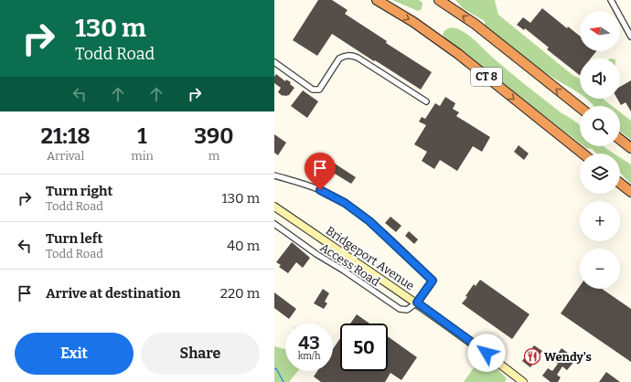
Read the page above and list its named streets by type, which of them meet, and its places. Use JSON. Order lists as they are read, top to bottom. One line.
{"streets":{"highway":["CT 8"],"main road":["Bridgeport Avenue"],"street":["Access Road"]},"crossings":[["Bridgeport Avenue","Access Road"]],"places":{"restaurant":["Wendy's"]},"north":"left","page":{"turn":["130 m","Todd Road"],"map_buttons":["+","−"],"eta":["21:18","Arrival","1","min","390","m"],"list":[{"name":"Turn right","note":"Todd Road","value":"130 m"},{"name":"Turn left","note":"Todd Road","value":"40 m"},{"name":"Arrive at destination","value":"220 m"}],"speed":"43 km/h","limit":"50","buttons":["Exit","Share"]}}
